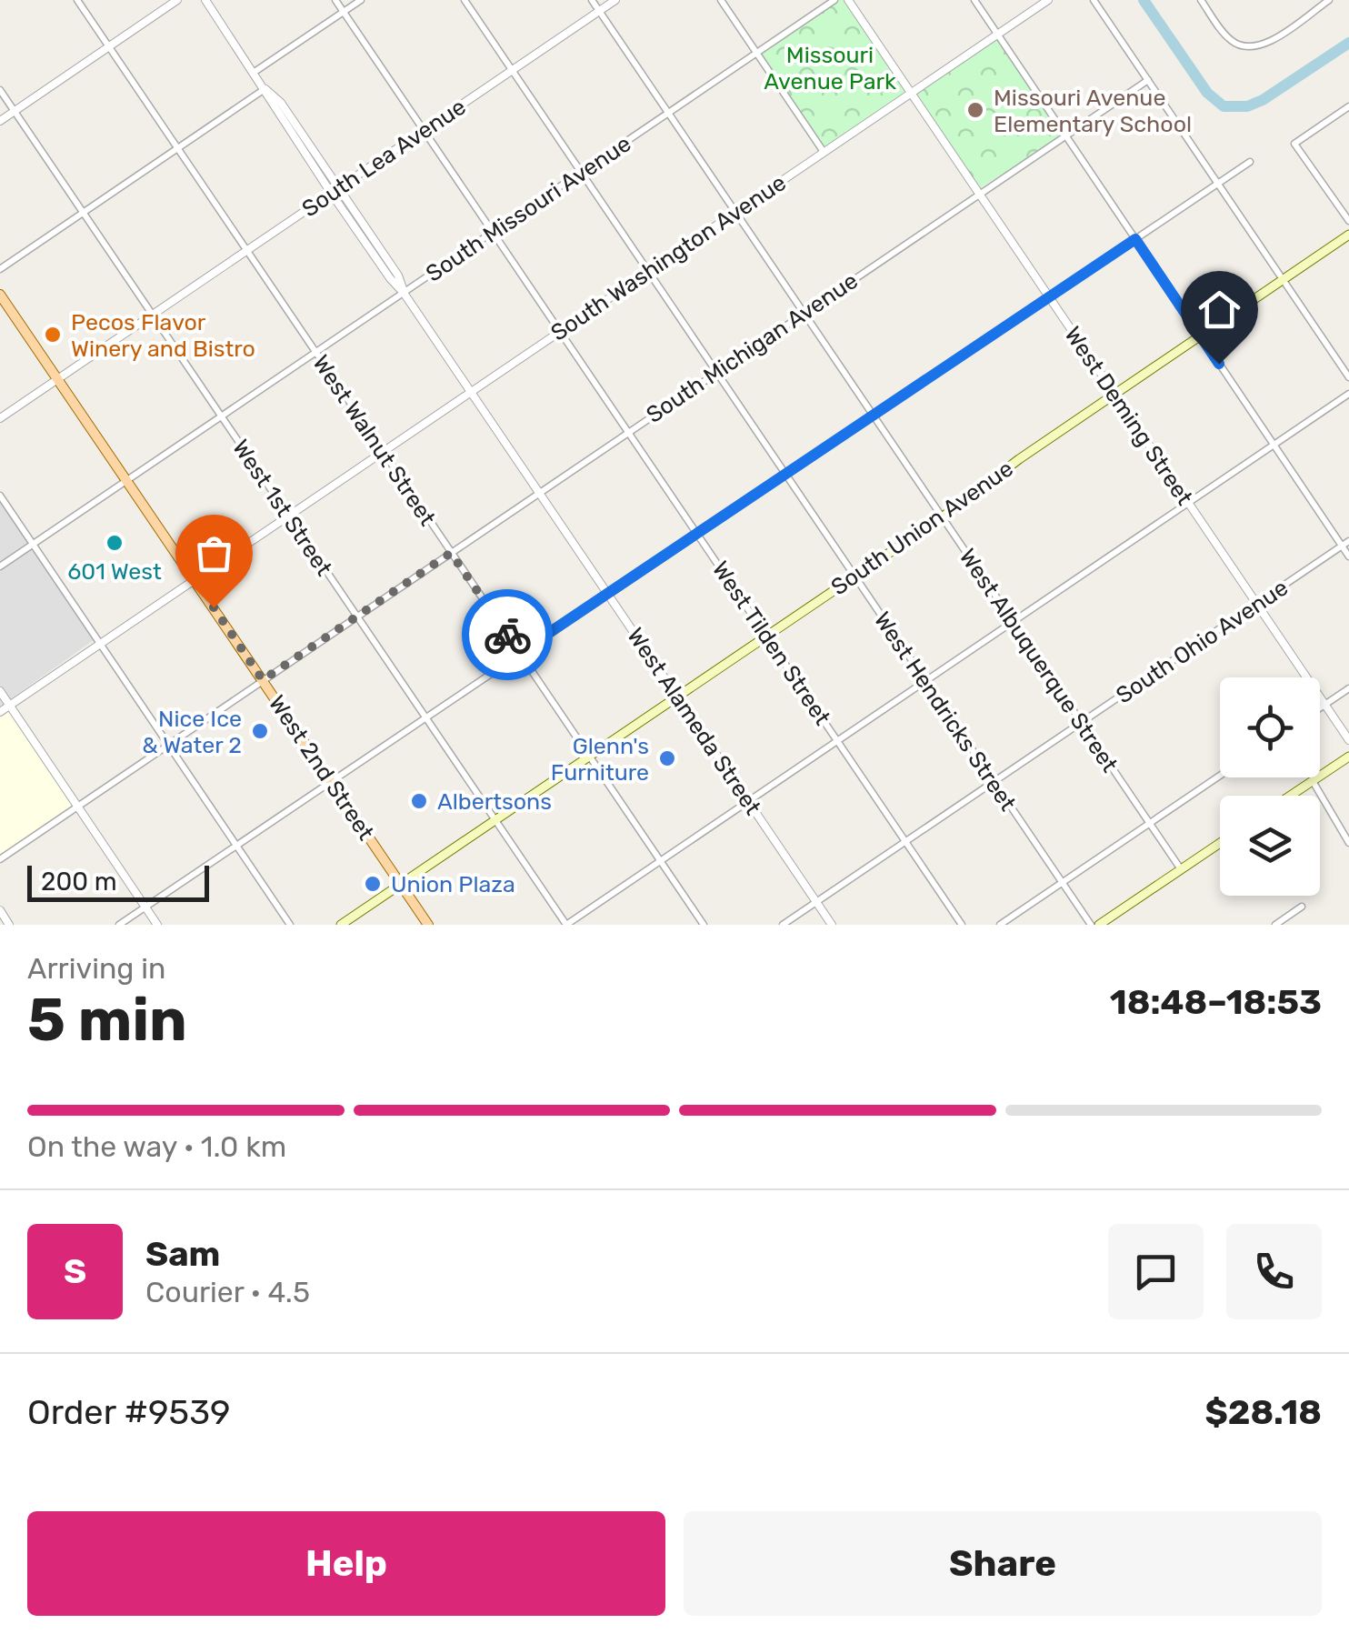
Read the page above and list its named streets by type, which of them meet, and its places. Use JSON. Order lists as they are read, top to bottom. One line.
{"streets":{"main road":["South Union Avenue","West 2nd Street"],"street":["South Lea Avenue","South Missouri Avenue","South Washington Avenue","South Michigan Avenue","West Deming Street","West Walnut Street","West 1st Street","South Ohio Avenue","West Tilden Street","West Albuquerque Street","West Hendricks Street","West Alameda Street"]},"crossings":[["South Lea Avenue","West Walnut Street"],["South Lea Avenue","West 1st Street"],["South Lea Avenue","West Tilden Street"],["South Lea Avenue","West Albuquerque Street"],["South Lea Avenue","West Hendricks Street"],["South Lea Avenue","West Alameda Street"],["South Lea Avenue","West 2nd Street"],["South Missouri Avenue","West Walnut Street"],["South Missouri Avenue","West 1st Street"],["South Missouri Avenue","West Tilden Street"],["South Missouri Avenue","West Albuquerque Street"],["South Missouri Avenue","West Hendricks Street"],["South Missouri Avenue","West Alameda Street"],["South Missouri Avenue","West 2nd Street"],["South Washington Avenue","West Deming Street"],["South Washington Avenue","West Walnut Street"],["South Washington Avenue","West 1st Street"],["South Washington Avenue","West Tilden Street"],["South Washington Avenue","West Albuquerque Street"],["South Washington Avenue","West Hendricks Street"],["South Washington Avenue","West Alameda Street"],["South Washington Avenue","West 2nd Street"],["South Michigan Avenue","West Deming Street"],["South Michigan Avenue","West Walnut Street"],["South Michigan Avenue","West 1st Street"],["South Michigan Avenue","West Tilden Street"],["South Michigan Avenue","West Albuquerque Street"],["South Michigan Avenue","West Hendricks Street"],["South Michigan Avenue","West Alameda Street"],["South Michigan Avenue","West 2nd Street"],["West Deming Street","South Union Avenue"],["West Deming Street","South Ohio Avenue"],["West Walnut Street","South Union Avenue"],["West 1st Street","South Union Avenue"],["South Union Avenue","West Tilden Street"],["South Union Avenue","West Albuquerque Street"],["South Union Avenue","West Hendricks Street"],["South Union Avenue","West Alameda Street"],["South Union Avenue","West 2nd Street"],["South Ohio Avenue","West Tilden Street"],["South Ohio Avenue","West Albuquerque Street"],["South Ohio Avenue","West Hendricks Street"],["South Ohio Avenue","West Alameda Street"]],"parks":["Missouri Avenue Park"],"places":["Missouri Avenue Elementary School","Pecos Flavor Winery and Bistro","601 West","Nice Ice & Water 2","Glenn's Furniture","Albertsons","Union Plaza"],"scale_bar":"200 m","page":{"scale":"200 m","heading":["5 min","Arriving in","18:48–18:53"],"panel":["Sam","Courier · 4.5","Order #9539","$28.18"],"bar":"On the way · 1.0 km","round":"S","buttons":["Help","Share"]}}
